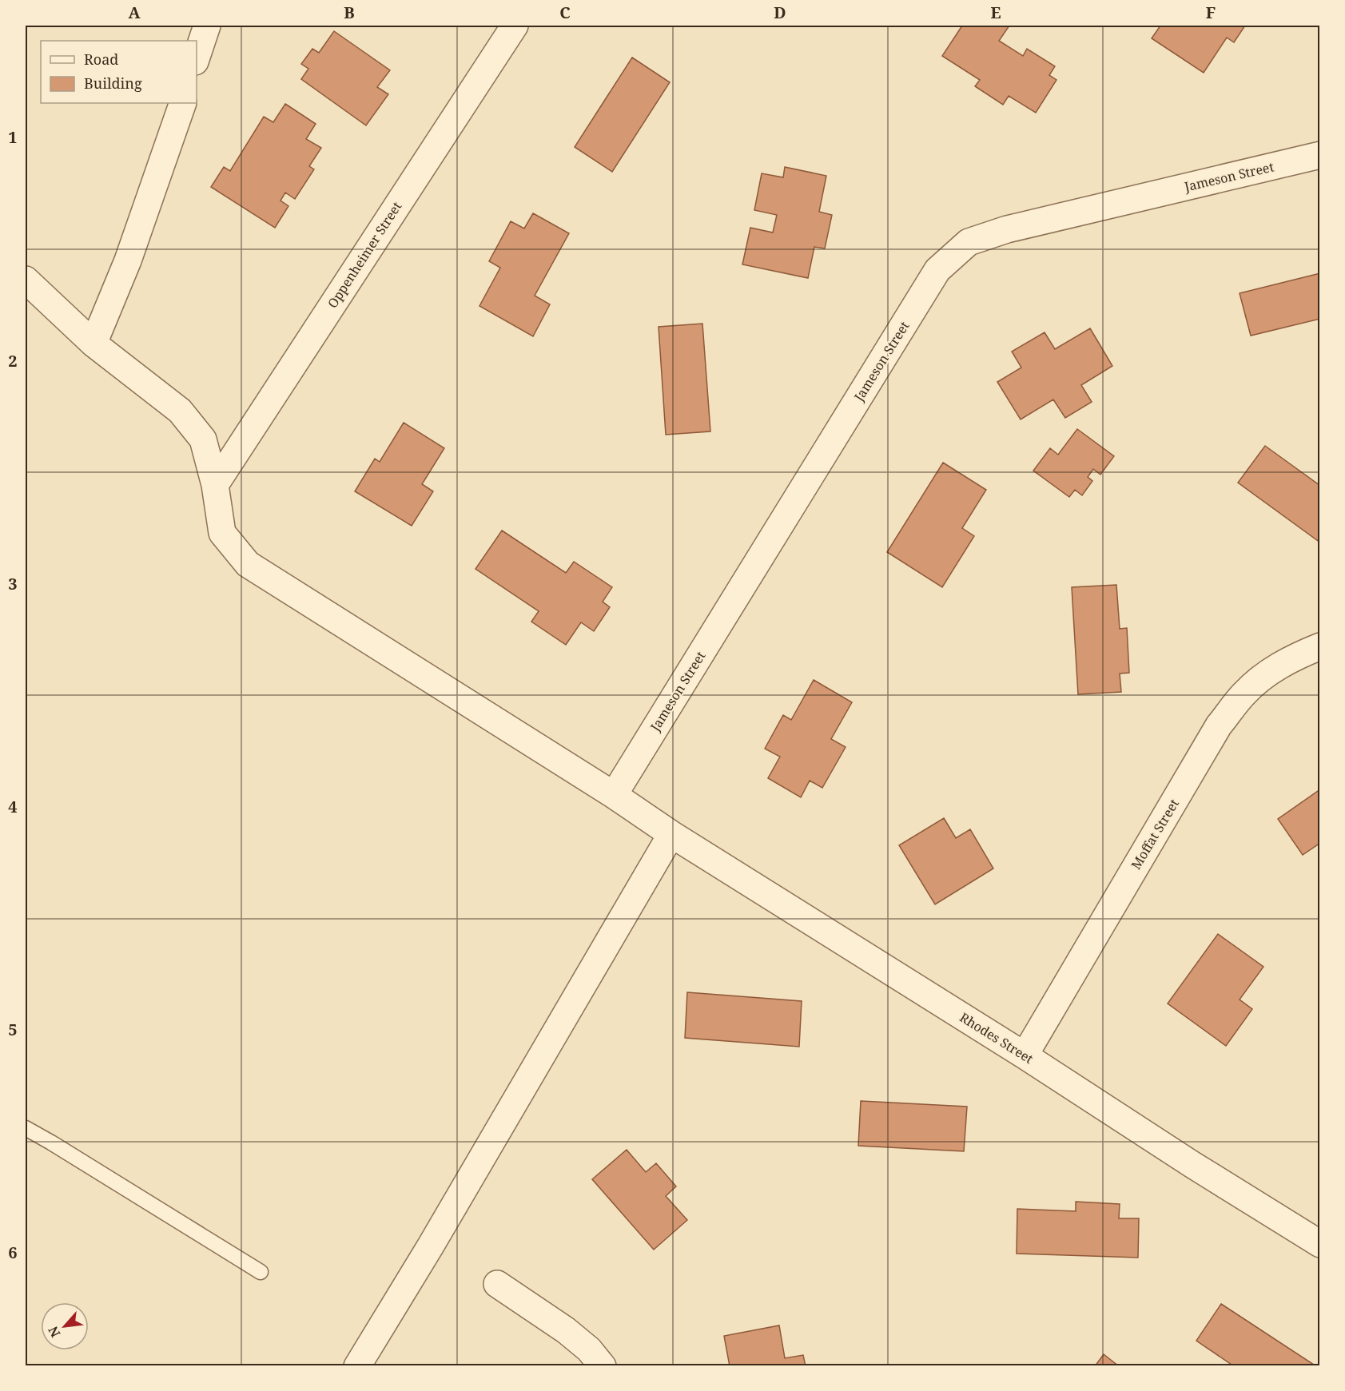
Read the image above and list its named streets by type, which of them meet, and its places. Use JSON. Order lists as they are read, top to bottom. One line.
{"streets":{"street":["Jameson Street","Oppenheimer Street","Moffat Street","Rhodes Street"]},"crossings":[["Jameson Street","Rhodes Street"],["Oppenheimer Street","Rhodes Street"],["Moffat Street","Rhodes Street"]],"legend":["Road","Building"],"north":"bottom left","grid":{"columns":["A","B","C","D","E","F"],"rows":["1","2","3","4","5","6"]}}
